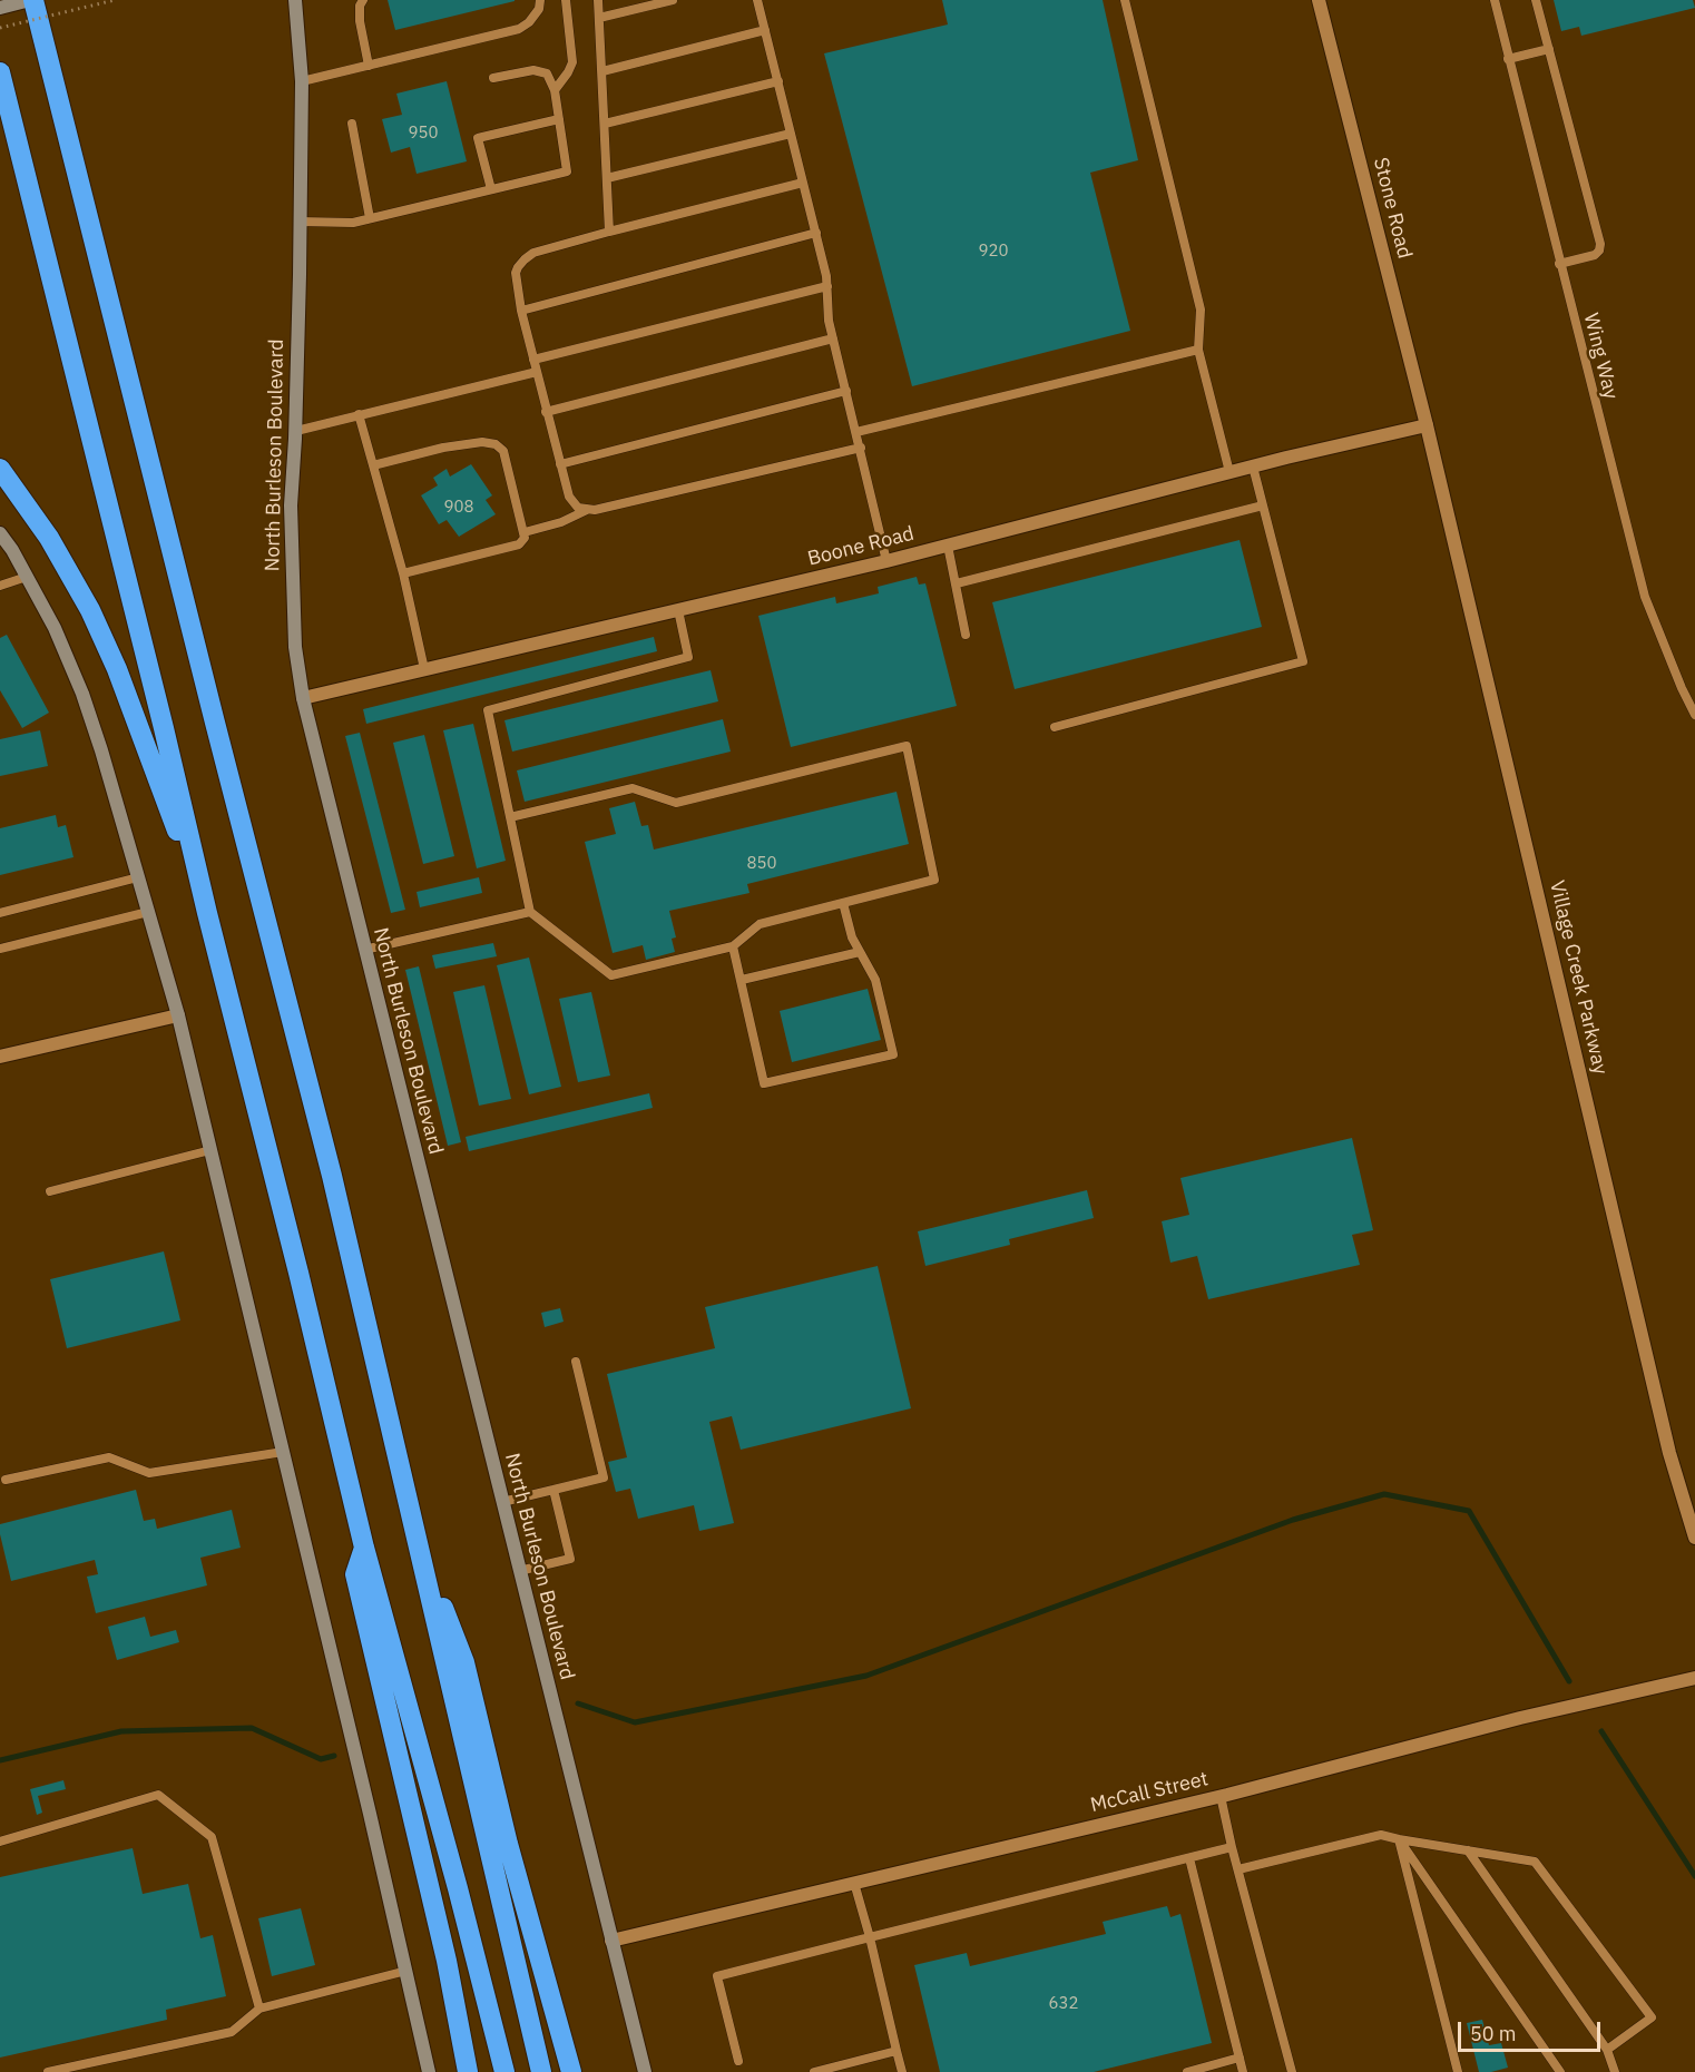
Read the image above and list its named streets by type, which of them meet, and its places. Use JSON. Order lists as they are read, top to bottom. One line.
{"streets":{"main road":["North Burleson Boulevard"],"street":["Stone Road","Boone Road","Village Creek Parkway","McCall Street"],"lane":["Wing Way"]},"crossings":[["Stone Road","Boone Road"],["Stone Road","Village Creek Parkway"],["North Burleson Boulevard","Boone Road"],["North Burleson Boulevard","McCall Street"],["Boone Road","Village Creek Parkway"]],"house_numbers":["950","920","908","850","632"],"scale_bar":"50 m"}
